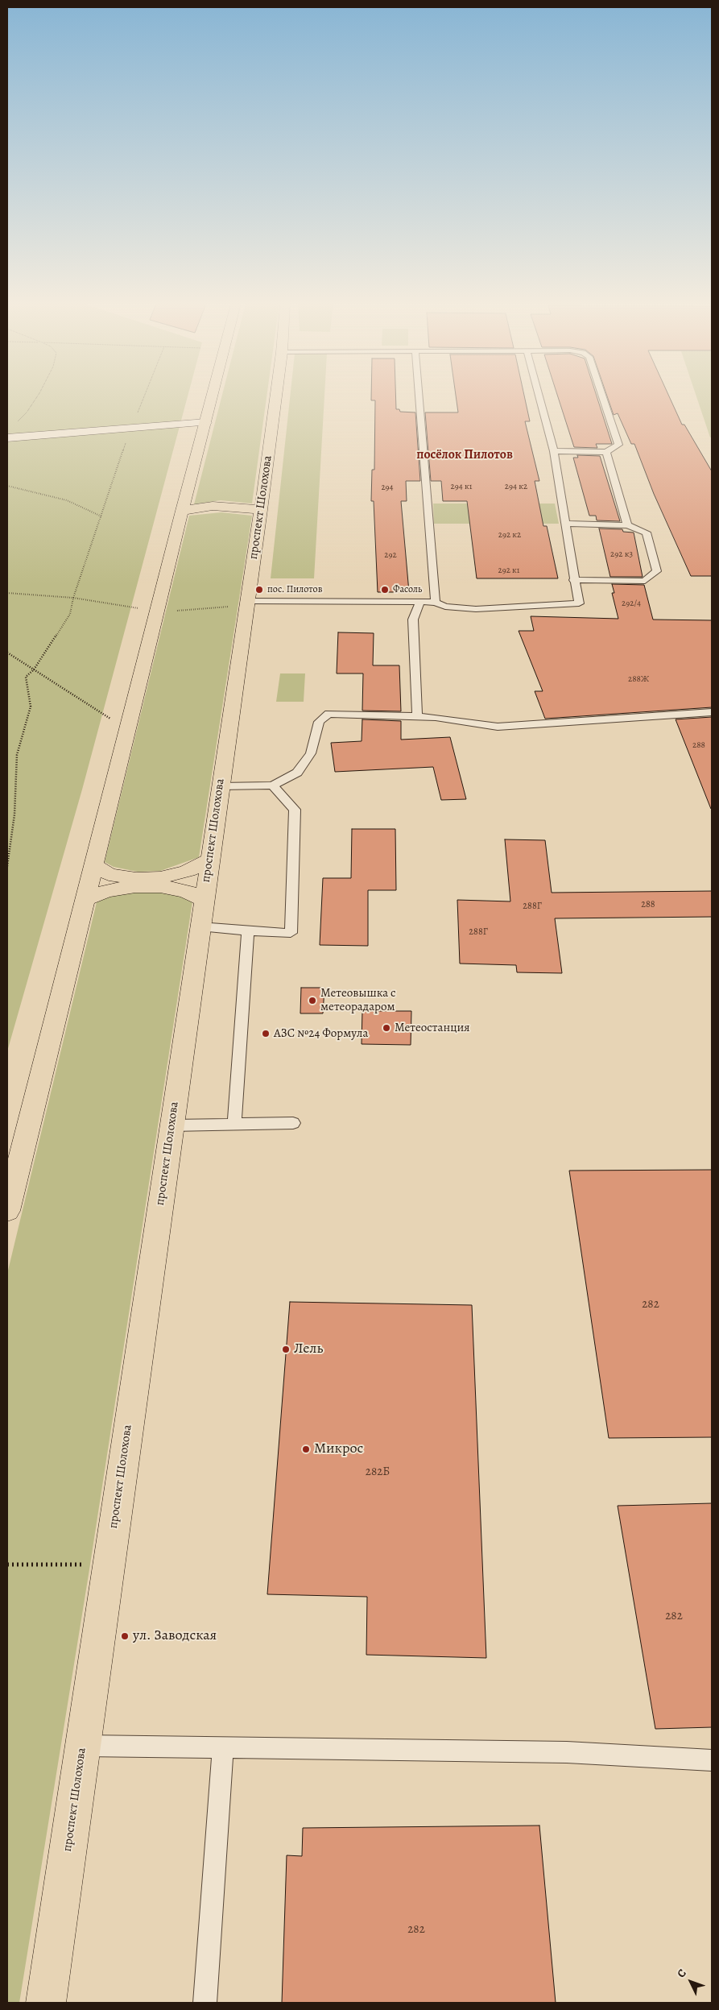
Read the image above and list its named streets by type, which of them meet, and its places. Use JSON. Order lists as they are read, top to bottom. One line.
{"streets":{"main road":["проспект Шолохова"]},"districts":["посёлок Пилотов"],"places":["пос. Пилотов","Фасоль","Метеовышка с метеорадаром","Метеостанция","АЗС №24 Формула","Лель","Микрос","ул. Заводская"],"house_numbers":["294 к1","294 к2","294","292 к2","292 к3","292","292 к1","292/4","288Ж","288","288","288Г","288Г","282","282Б","282","282"],"north":"top left"}
